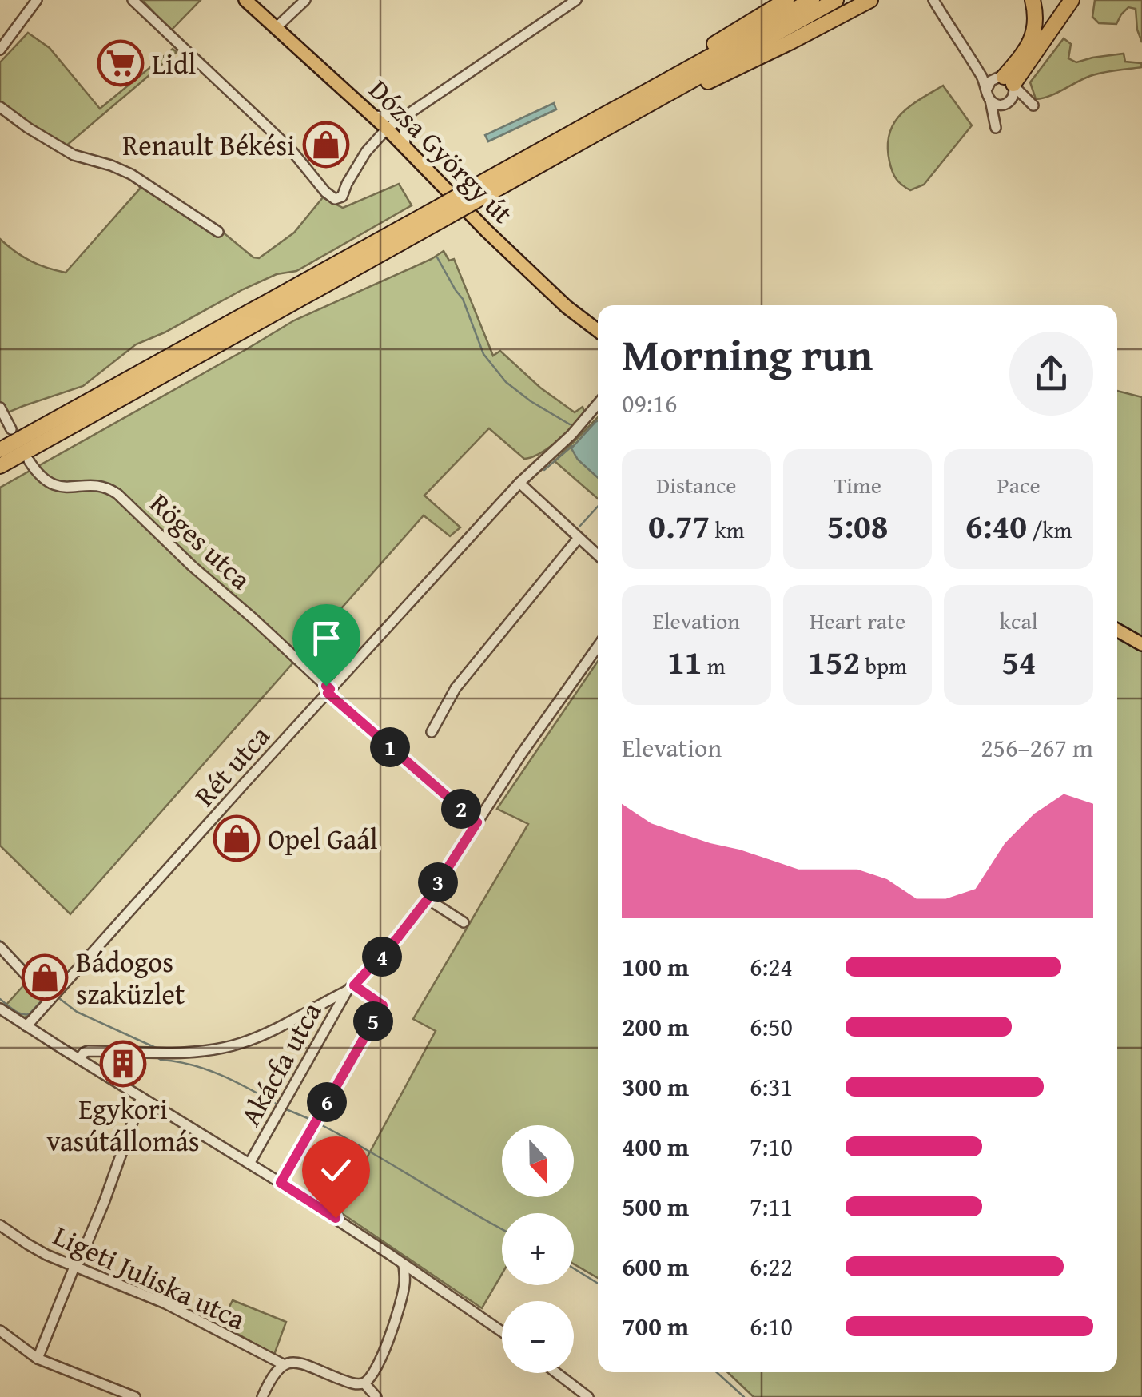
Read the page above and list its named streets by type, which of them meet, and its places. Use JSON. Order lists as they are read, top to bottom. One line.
{"streets":{"main road":["Dózsa György út"],"street":["Röges utca","Rét utca","Akácfa utca","Ligeti Juliska utca"]},"crossings":[["Röges utca","Rét utca"],["Röges utca","Akácfa utca"]],"places":{"supermarket":["Lidl"],"shop":["Renault Békési","Opel Gaál","Bádogos szaküzlet"],"building":["Egykori vasútállomás"]},"north":"bottom","page":{"heading":["Morning run","09:16"],"stats":[["Distance","0.77 km"],["Time","5:08"],["Pace","6:40 /km"],["Elevation","11 m"],["Heart rate","152 bpm"],["kcal","54"]],"chart":["Elevation","256–267 m"],"pins":["1","2","3","4","5","6"],"list":[{"name":"100 m","note":"6:24"},{"name":"200 m","note":"6:50"},{"name":"300 m","note":"6:31"},{"name":"400 m","note":"7:10"},{"name":"500 m","note":"7:11"},{"name":"600 m","note":"6:22"},{"name":"700 m","note":"6:10"}],"map_buttons":["+","−"]}}
